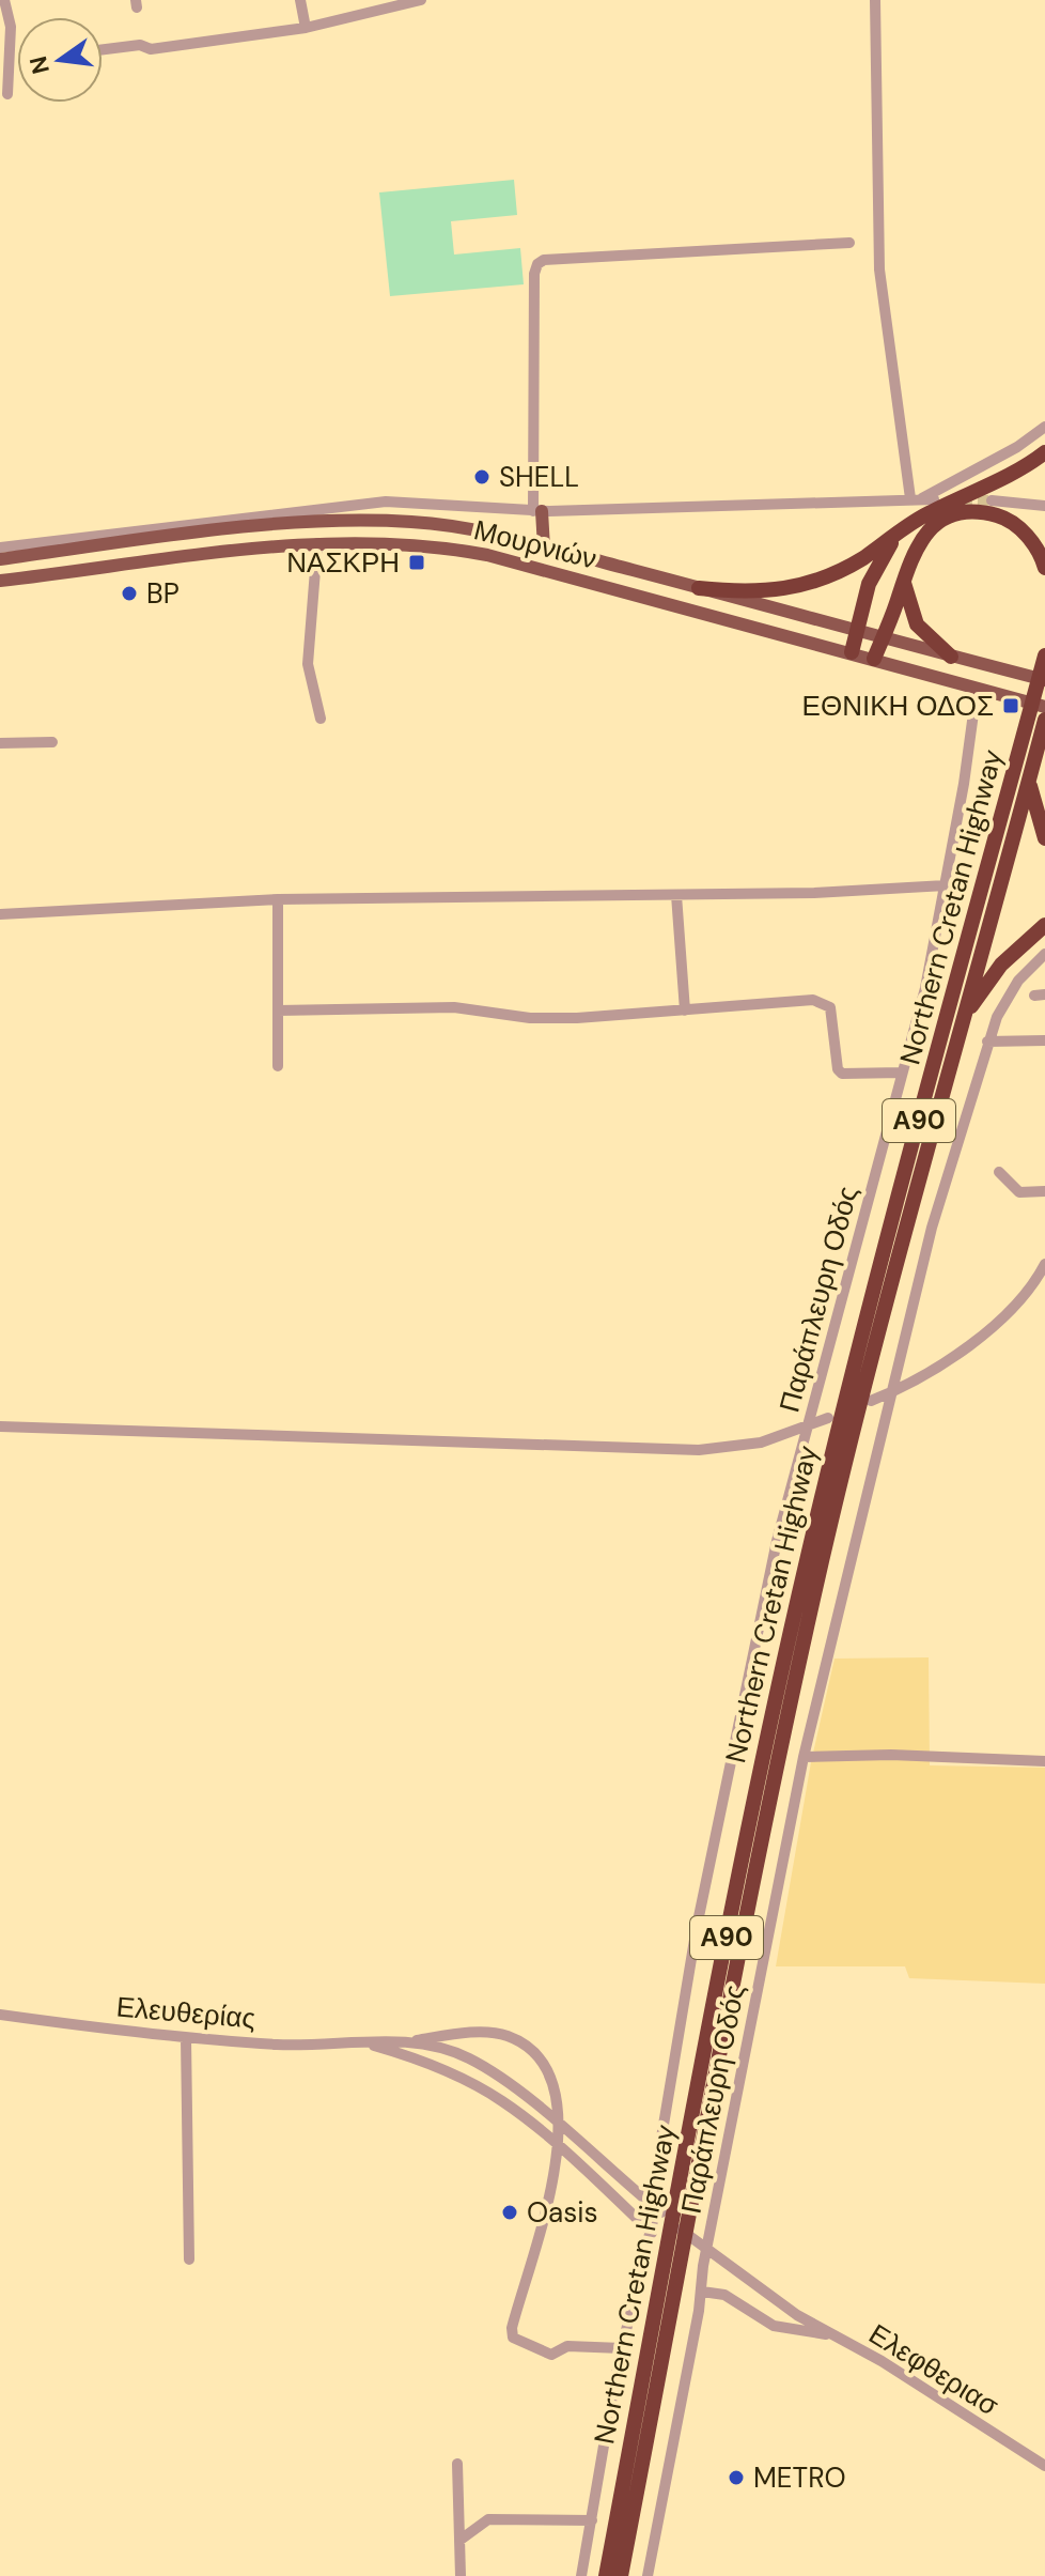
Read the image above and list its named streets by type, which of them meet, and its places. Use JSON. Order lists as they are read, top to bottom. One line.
{"streets":{"highway":["Northern Cretan Highway","Α90"],"main road":["Μουρνιών"],"street":["Παράπλευρη Οδός","Ελευθερίας","Ελεφθεριασ"]},"crossings":[["Μουρνιών","Παράπλευρη Οδός"],["Ελευθερίας","Ελεφθεριασ"]],"places":{"other":["SHELL","BP","Oasis","METRO"],"transit":["ΝΑΣΚΡΗ","ΕΘΝΙΚΗ ΟΔΟΣ"]},"north":"left"}
